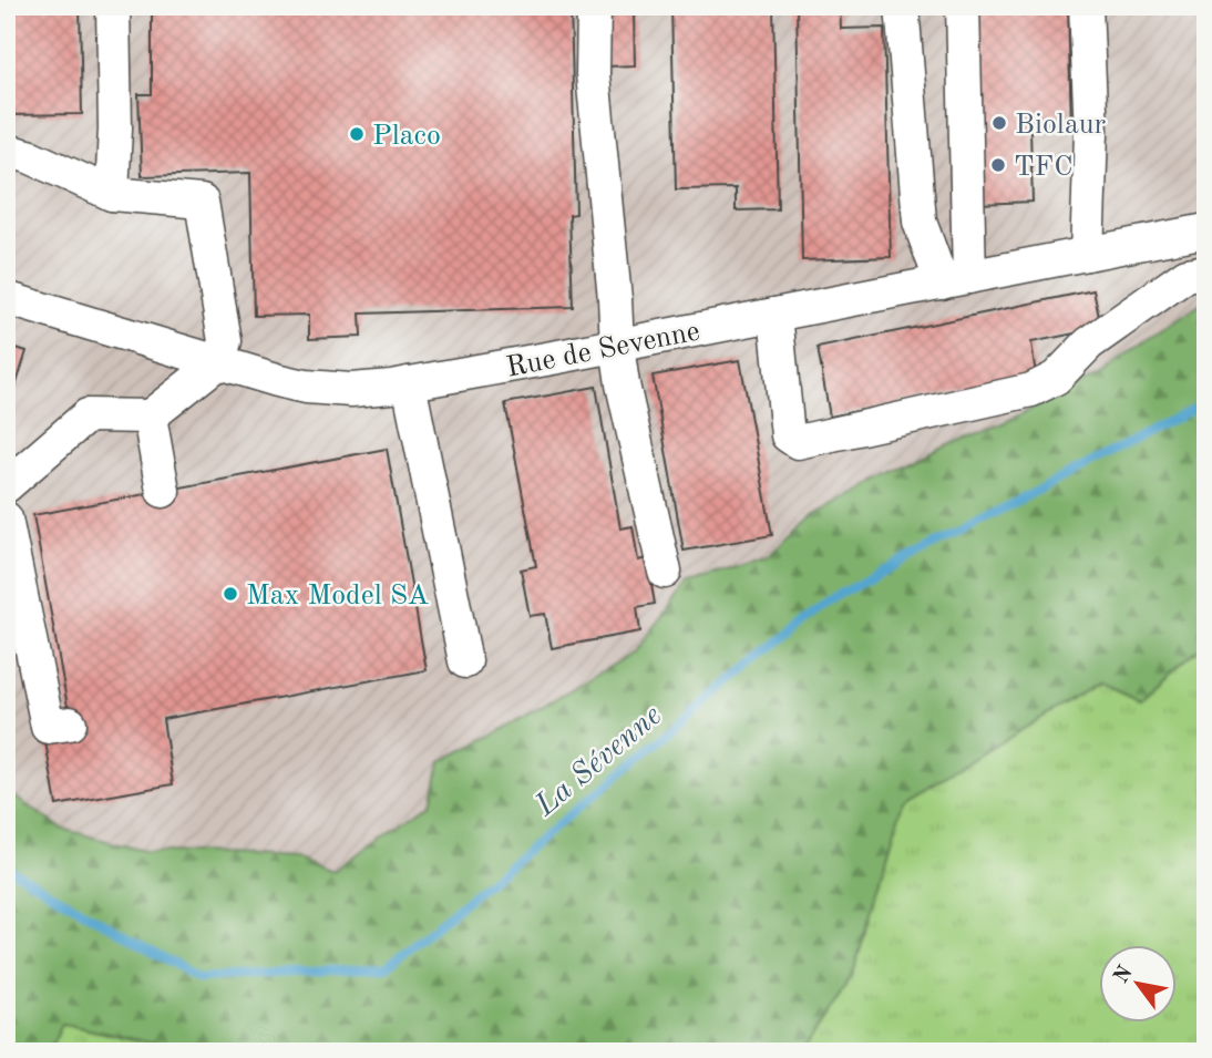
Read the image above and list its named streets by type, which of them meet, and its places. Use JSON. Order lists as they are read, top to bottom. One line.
{"streets":{"street":["Rue de Sevenne"]},"water":["La Sévenne"],"places":["Biolaur","Placo","TFC","Max Model SA"],"north":"top left"}
